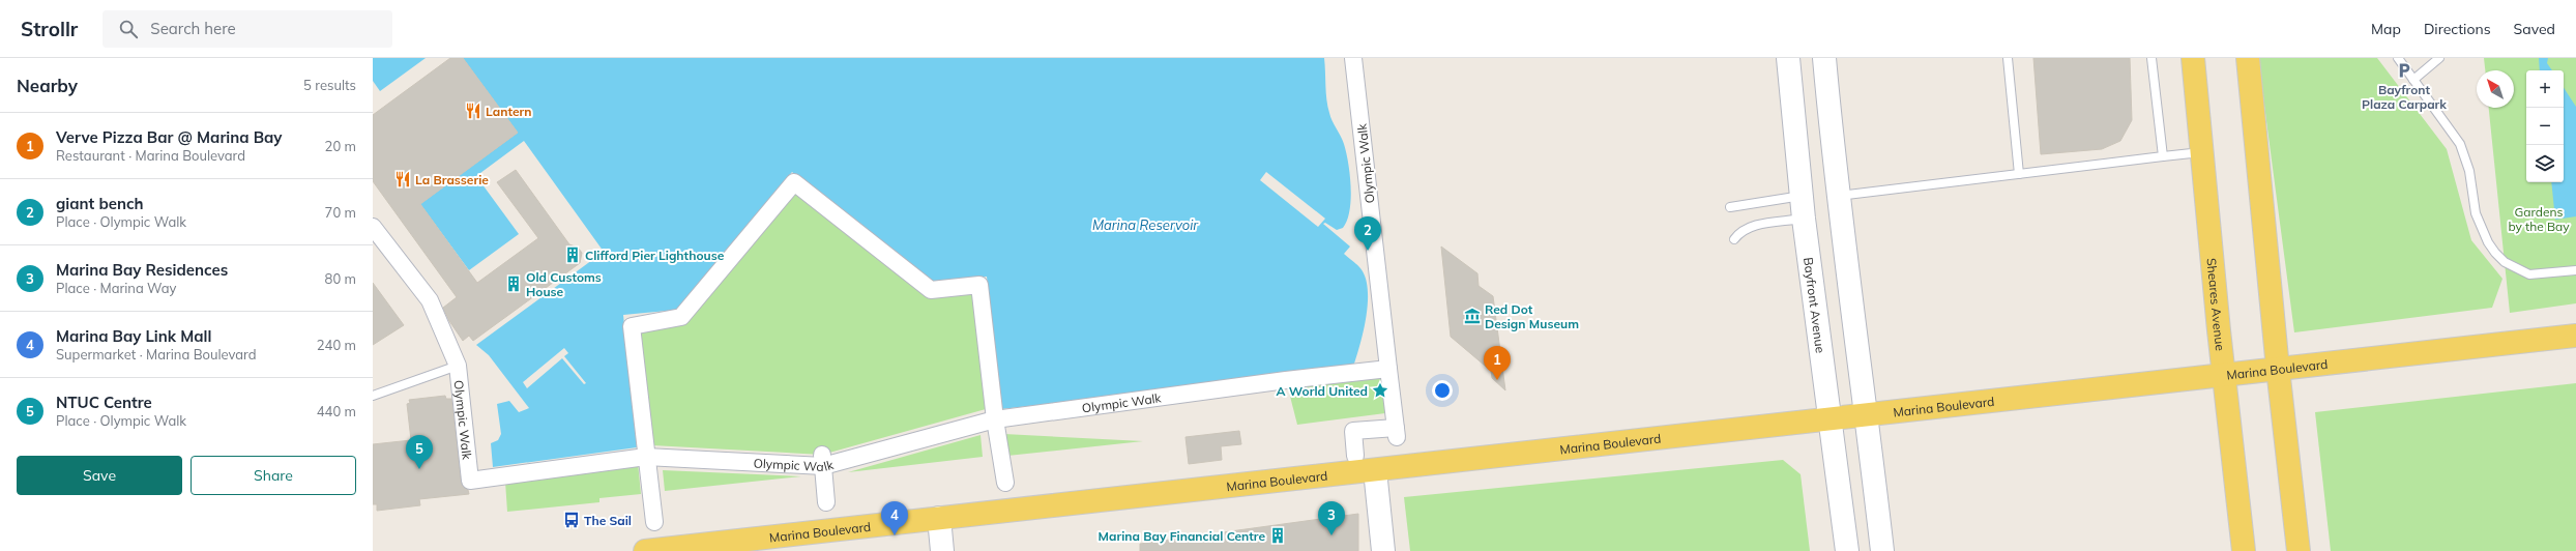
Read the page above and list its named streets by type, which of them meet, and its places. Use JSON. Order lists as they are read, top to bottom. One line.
{"streets":{"main road":["Bayfront Avenue","Sheares Avenue","Marina Boulevard"],"street":["Olympic Walk"]},"crossings":[["Bayfront Avenue","Marina Boulevard"],["Sheares Avenue","Marina Boulevard"]],"water":["Marina Reservoir"],"parks":["Gardens by the Bay"],"places":{"parking":["Bayfront Plaza Carpark"],"restaurant":["Lantern","La Brasserie"],"building":["Clifford Pier Lighthouse","Old Customs House","Marina Bay Financial Centre"],"museum":["Red Dot Design Museum"],"place":["A World United"],"bus stop":["The Sail"]},"north":"top left","page":{"header":"Strollr","search":"Search here","nav":["Map","Directions","Saved"],"heading":["Nearby","5 results"],"map_buttons":["+","−"],"list":[{"mark":"1","name":"Verve Pizza Bar @ Marina Bay","note":"Restaurant · Marina Boulevard","value":"20 m"},{"mark":"2","name":"giant bench","note":"Place · Olympic Walk","value":"70 m"},{"mark":"3","name":"Marina Bay Residences","note":"Place · Marina Way","value":"80 m"},{"mark":"4","name":"Marina Bay Link Mall","note":"Supermarket · Marina Boulevard","value":"240 m"},{"mark":"5","name":"NTUC Centre","note":"Place · Olympic Walk","value":"440 m"}],"pins":["2","1","5","3","4"],"buttons":["Save","Share"]}}
